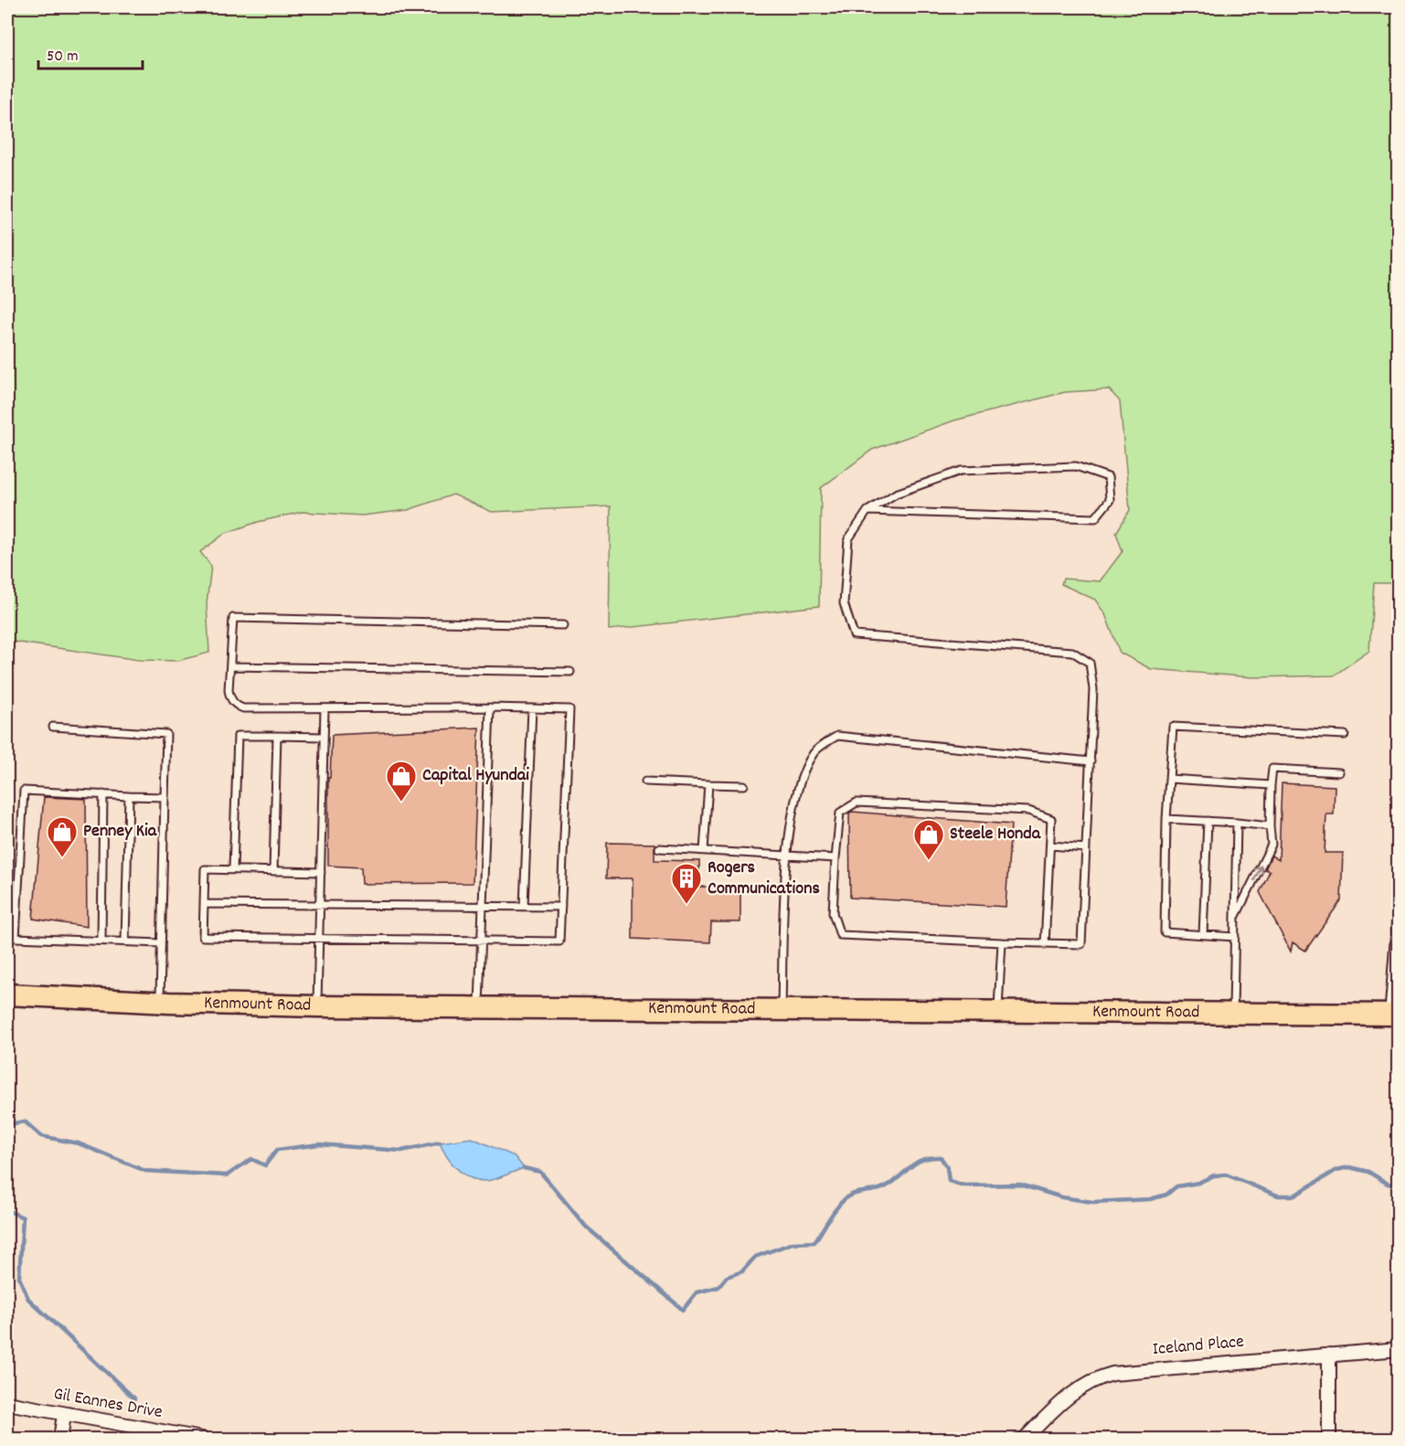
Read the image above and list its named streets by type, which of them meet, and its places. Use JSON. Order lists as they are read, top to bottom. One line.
{"streets":{"main road":["Kenmount Road"],"street":["Iceland Place","Gil Eannes Drive"]},"places":{"shop":["Capital Hyundai","Penney Kia","Steele Honda"],"building":["Rogers Communications"]},"scale_bar":"50 m"}
